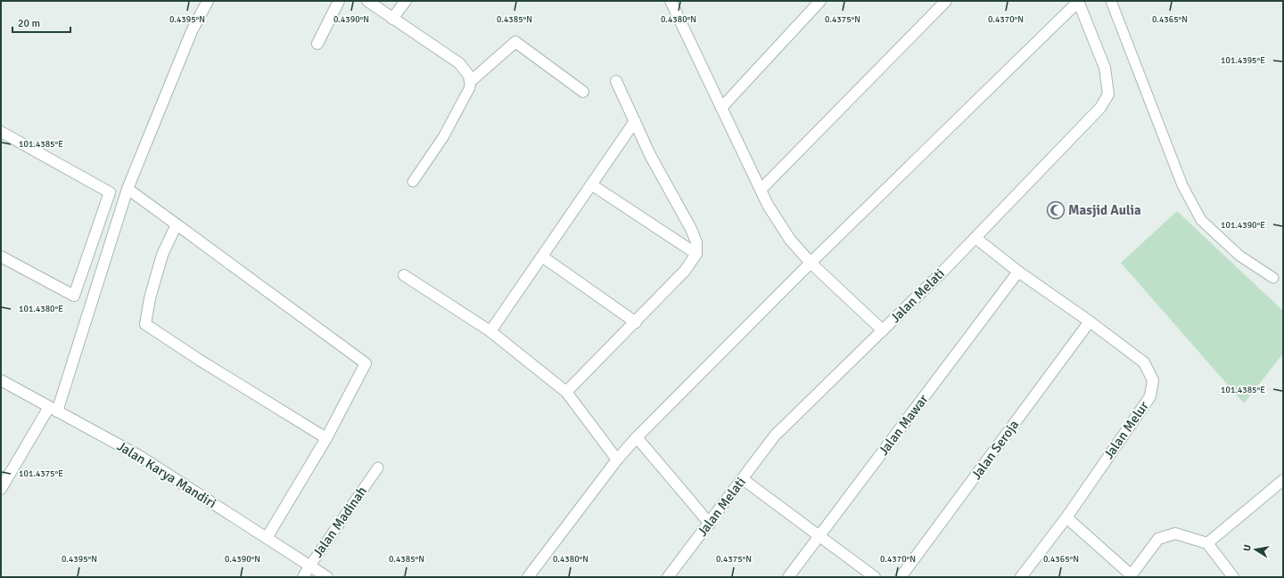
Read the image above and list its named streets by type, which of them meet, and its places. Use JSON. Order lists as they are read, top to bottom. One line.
{"streets":{"street":["Jalan Melati","Jalan Mawar","Jalan Melur","Jalan Seroja","Jalan Karya Mandiri","Jalan Madinah"]},"crossings":[["Jalan Melati","Jalan Melur"],["Jalan Mawar","Jalan Melur"],["Jalan Melur","Jalan Seroja"],["Jalan Karya Mandiri","Jalan Madinah"]],"places":{"mosque":["Masjid Aulia"]},"scale_bar":"20 m","north":"left","coordinates":["0.4395°N","0.4390°N","0.4385°N","0.4380°N","0.4375°N","0.4370°N","0.4365°N","101.4395°E","101.4385°E","101.4390°E","101.4380°E","101.4375°E"]}
